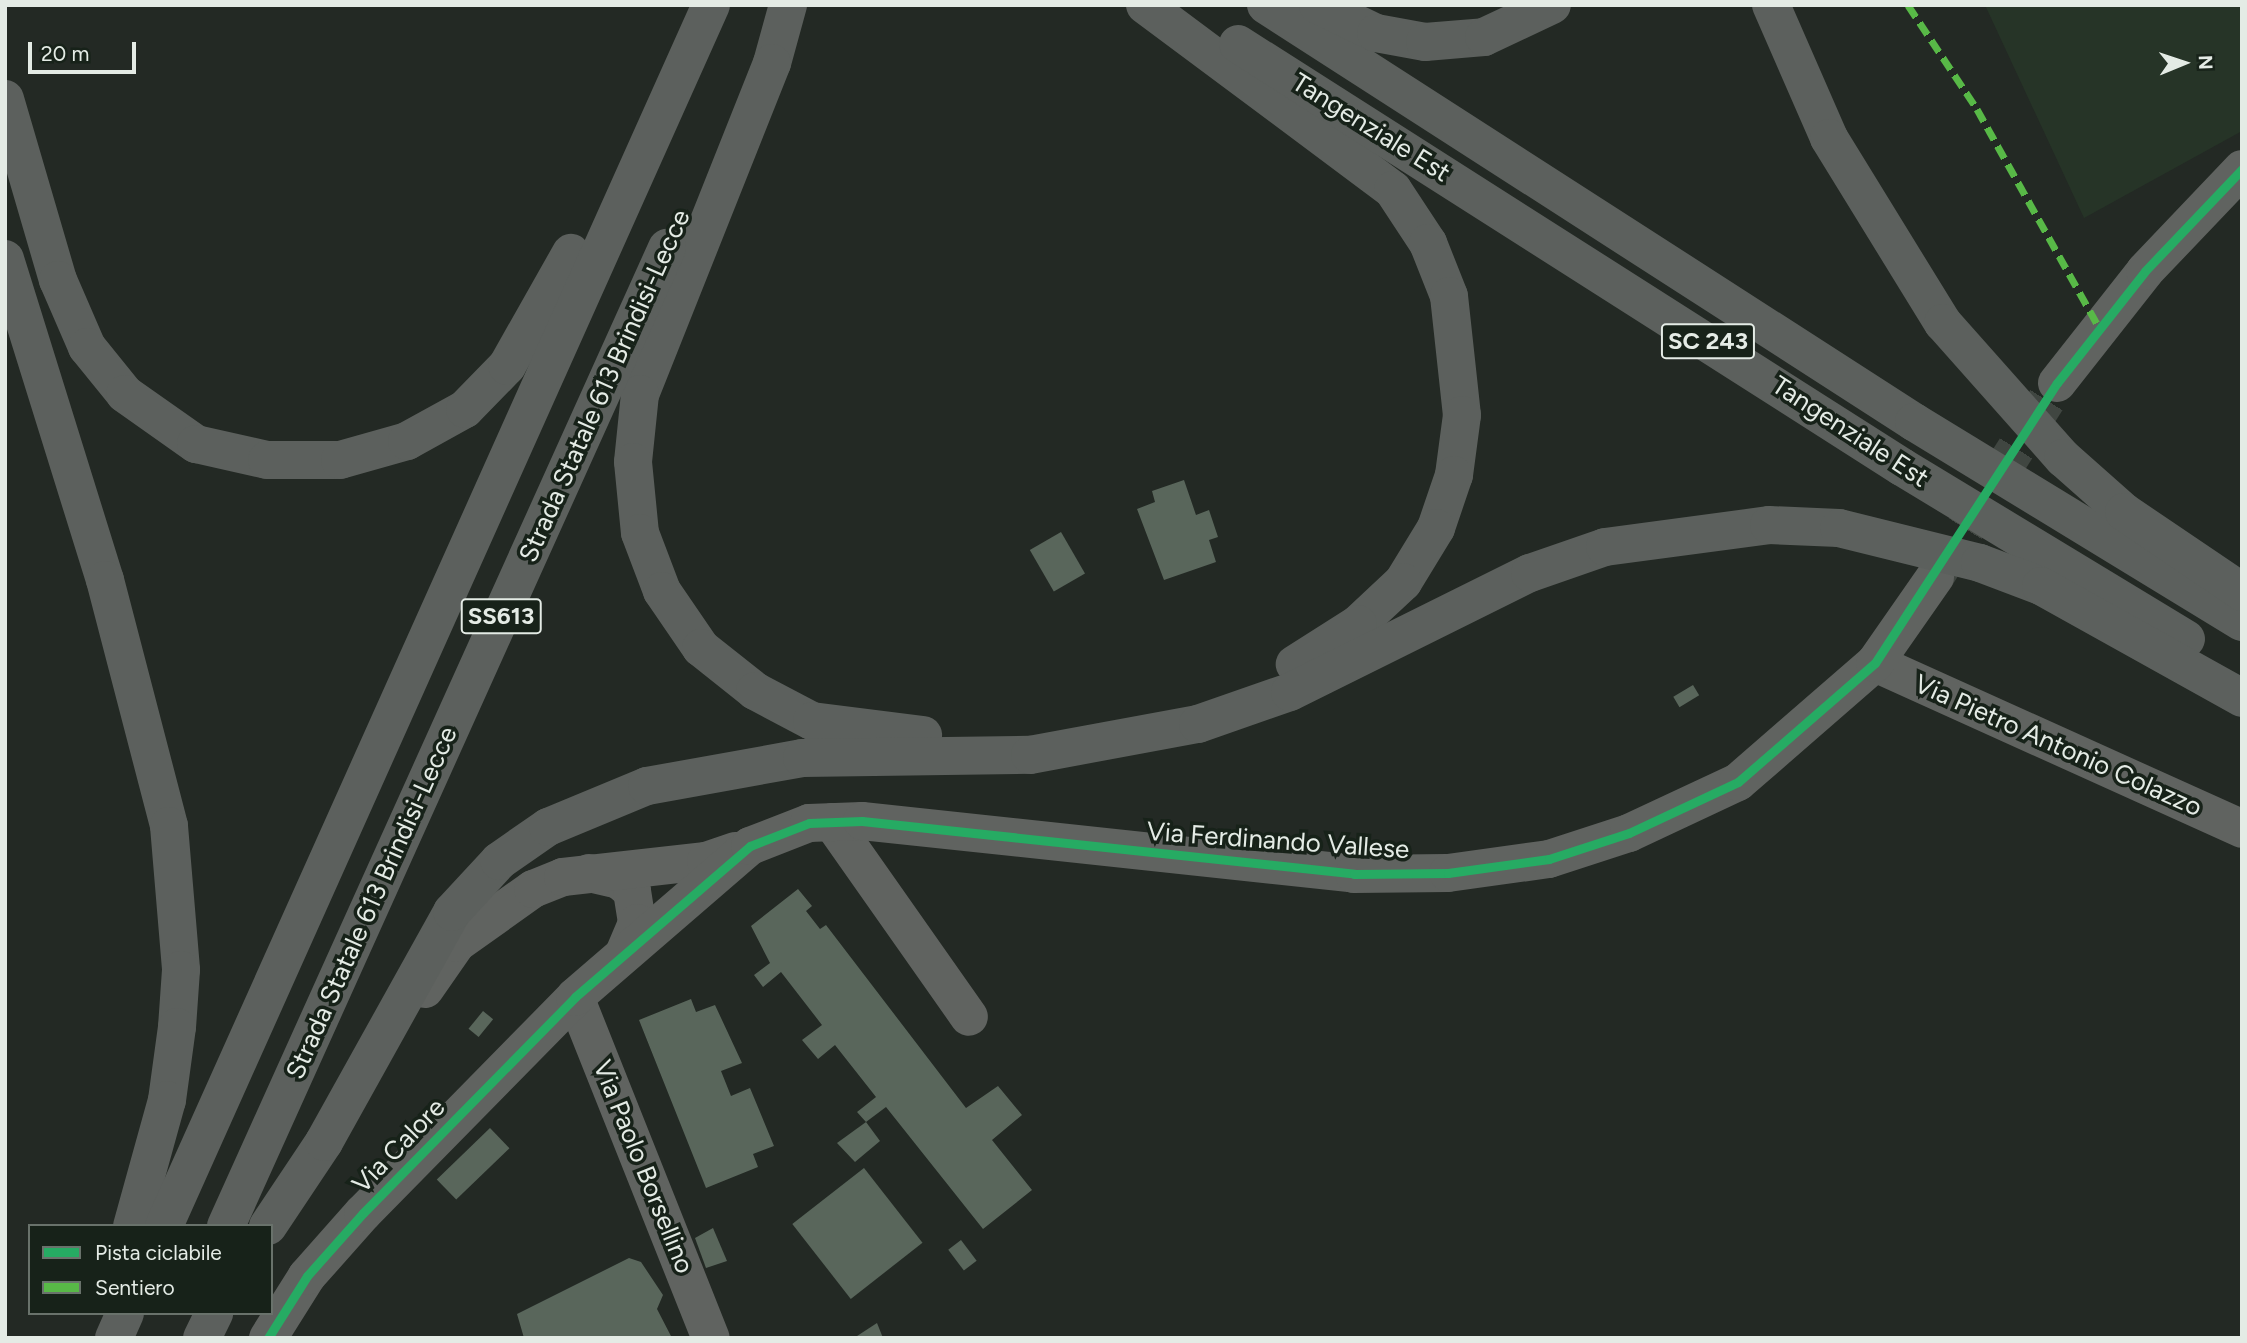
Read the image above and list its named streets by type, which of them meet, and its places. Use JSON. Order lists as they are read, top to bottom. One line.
{"streets":{"highway":["Tangenziale Est","SC 243","Strada Statale 613 Brindisi-Lecce","SS613"],"street":["Via Pietro Antonio Colazzo","Via Ferdinando Vallese","Via Calore","Via Paolo Borsellino"]},"crossings":[["Via Pietro Antonio Colazzo","Via Ferdinando Vallese"],["Via Ferdinando Vallese","Via Calore"],["Via Ferdinando Vallese","Via Paolo Borsellino"],["Via Calore","Via Paolo Borsellino"]],"legend":["Pista ciclabile","Sentiero"],"scale_bar":"20 m","north":"right"}
